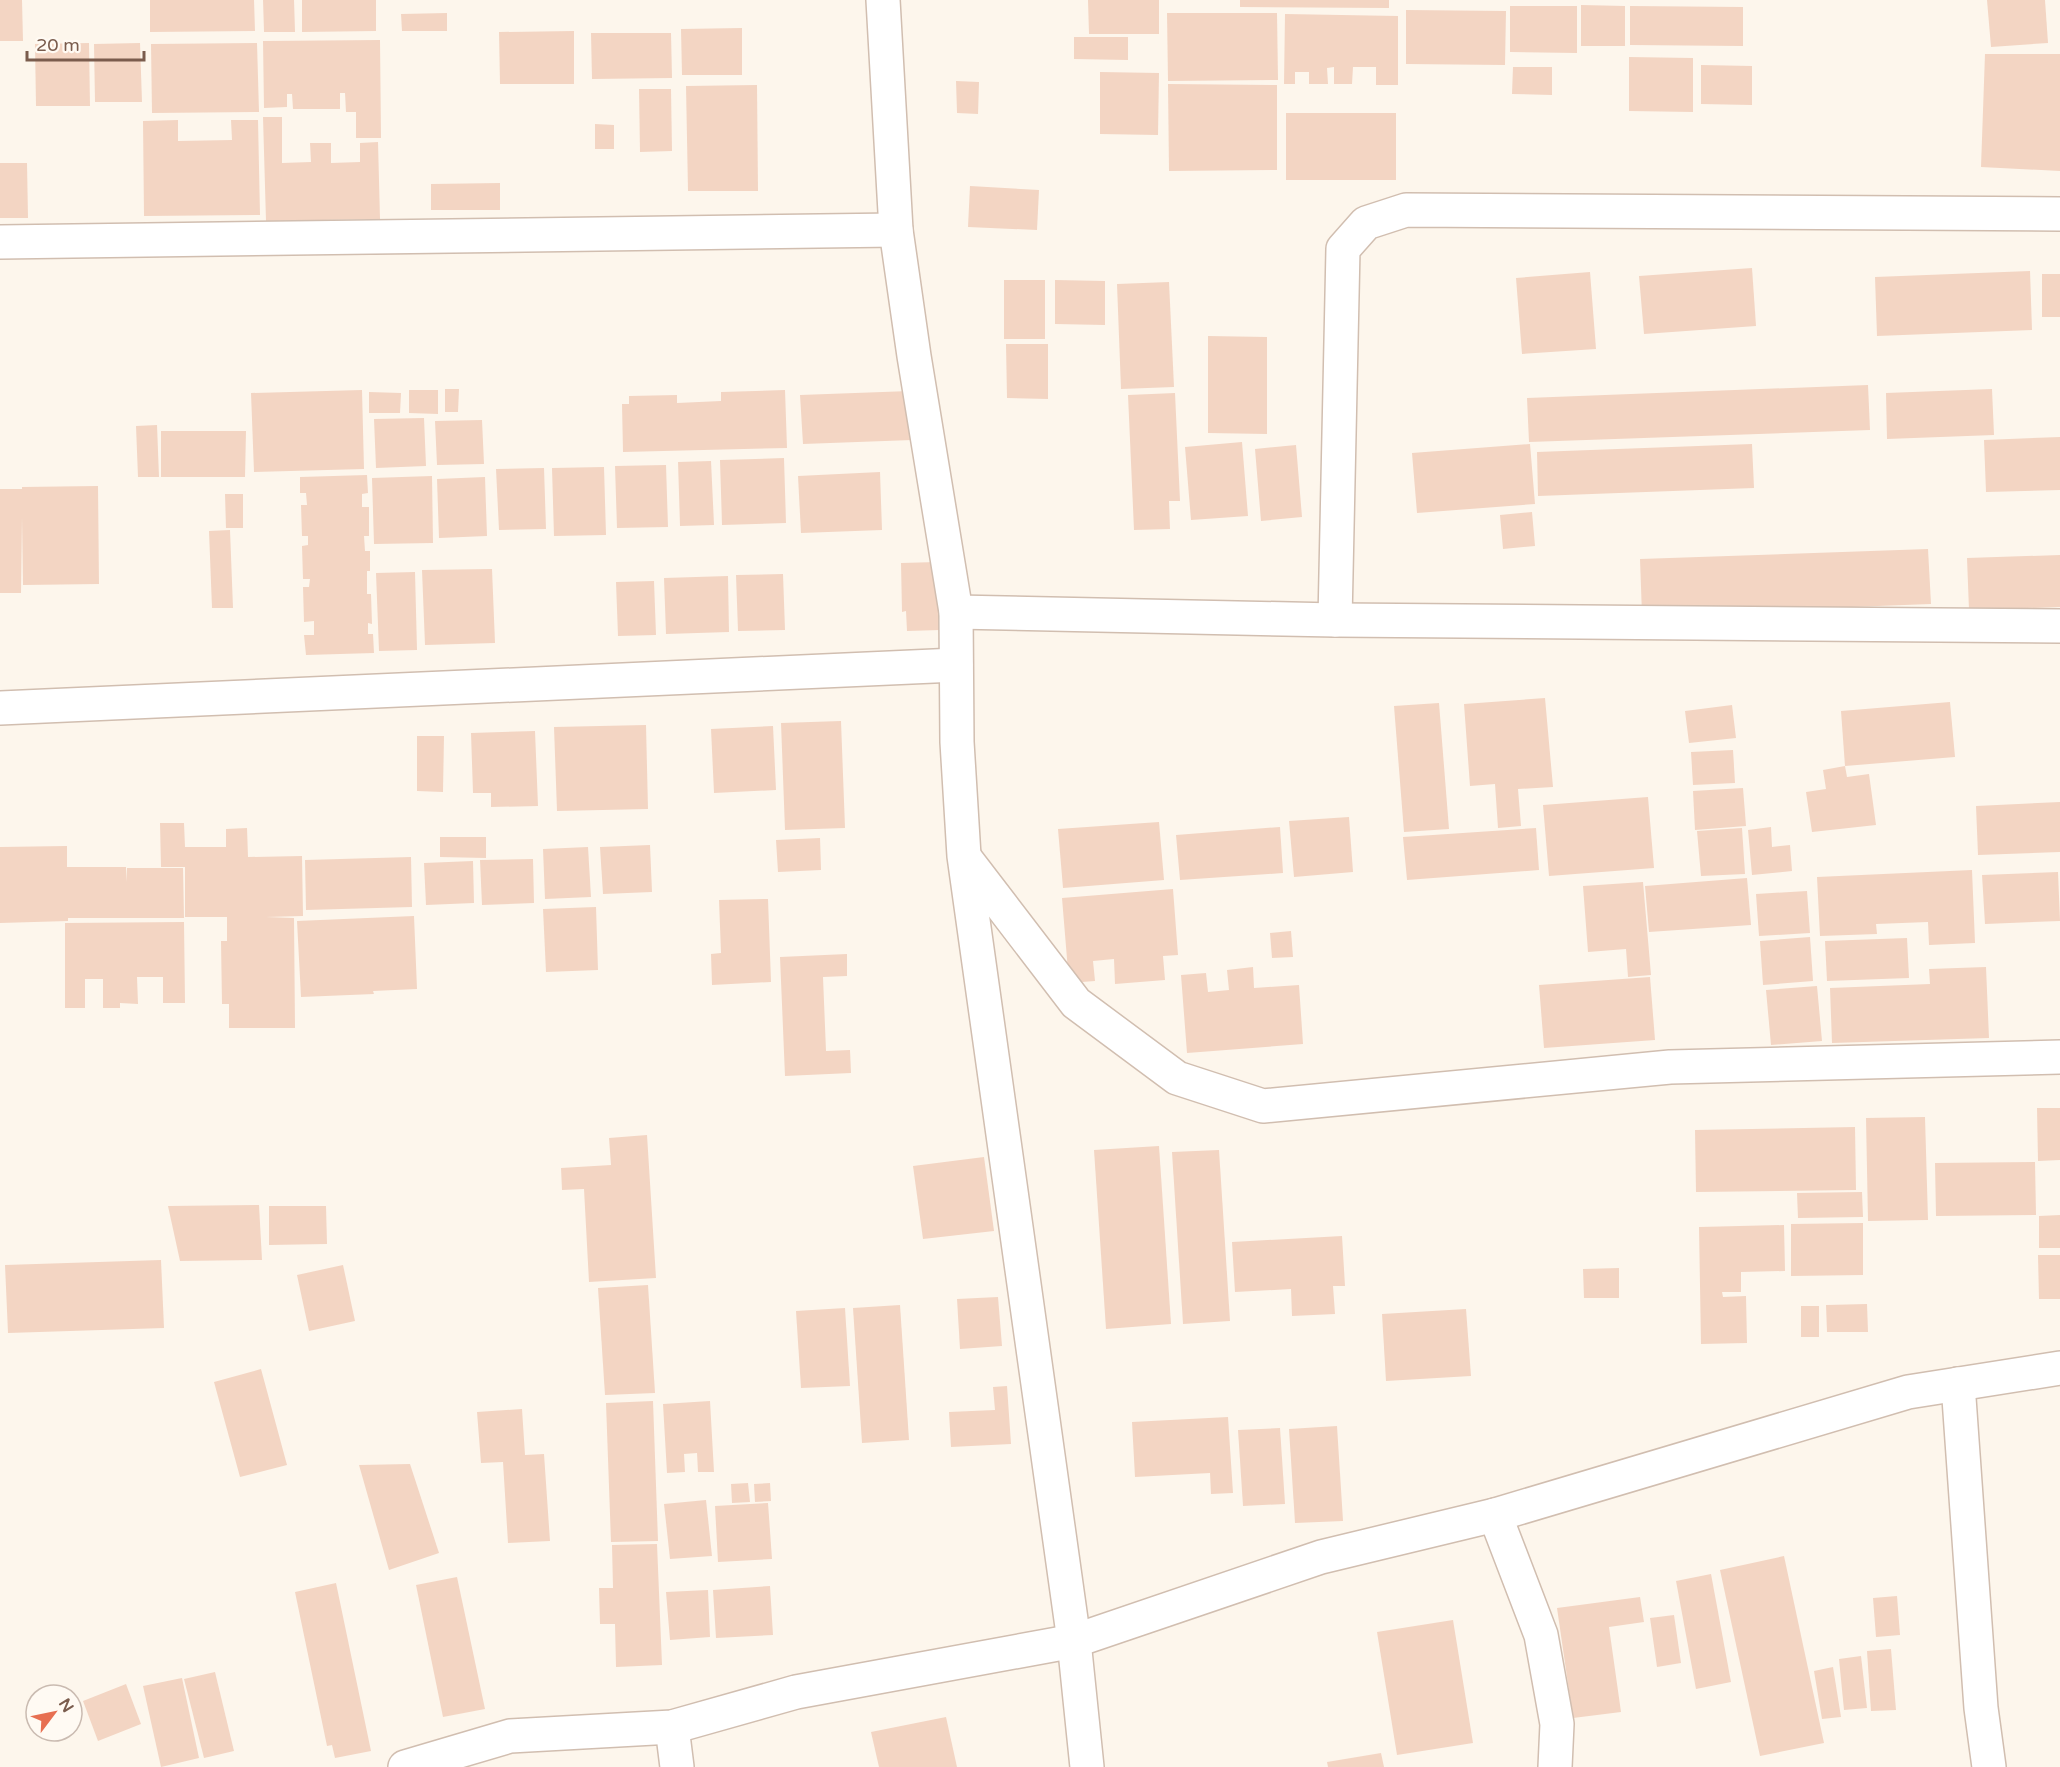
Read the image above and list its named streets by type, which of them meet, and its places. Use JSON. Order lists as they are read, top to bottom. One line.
{"scale_bar":"20 m","north":"top right"}
